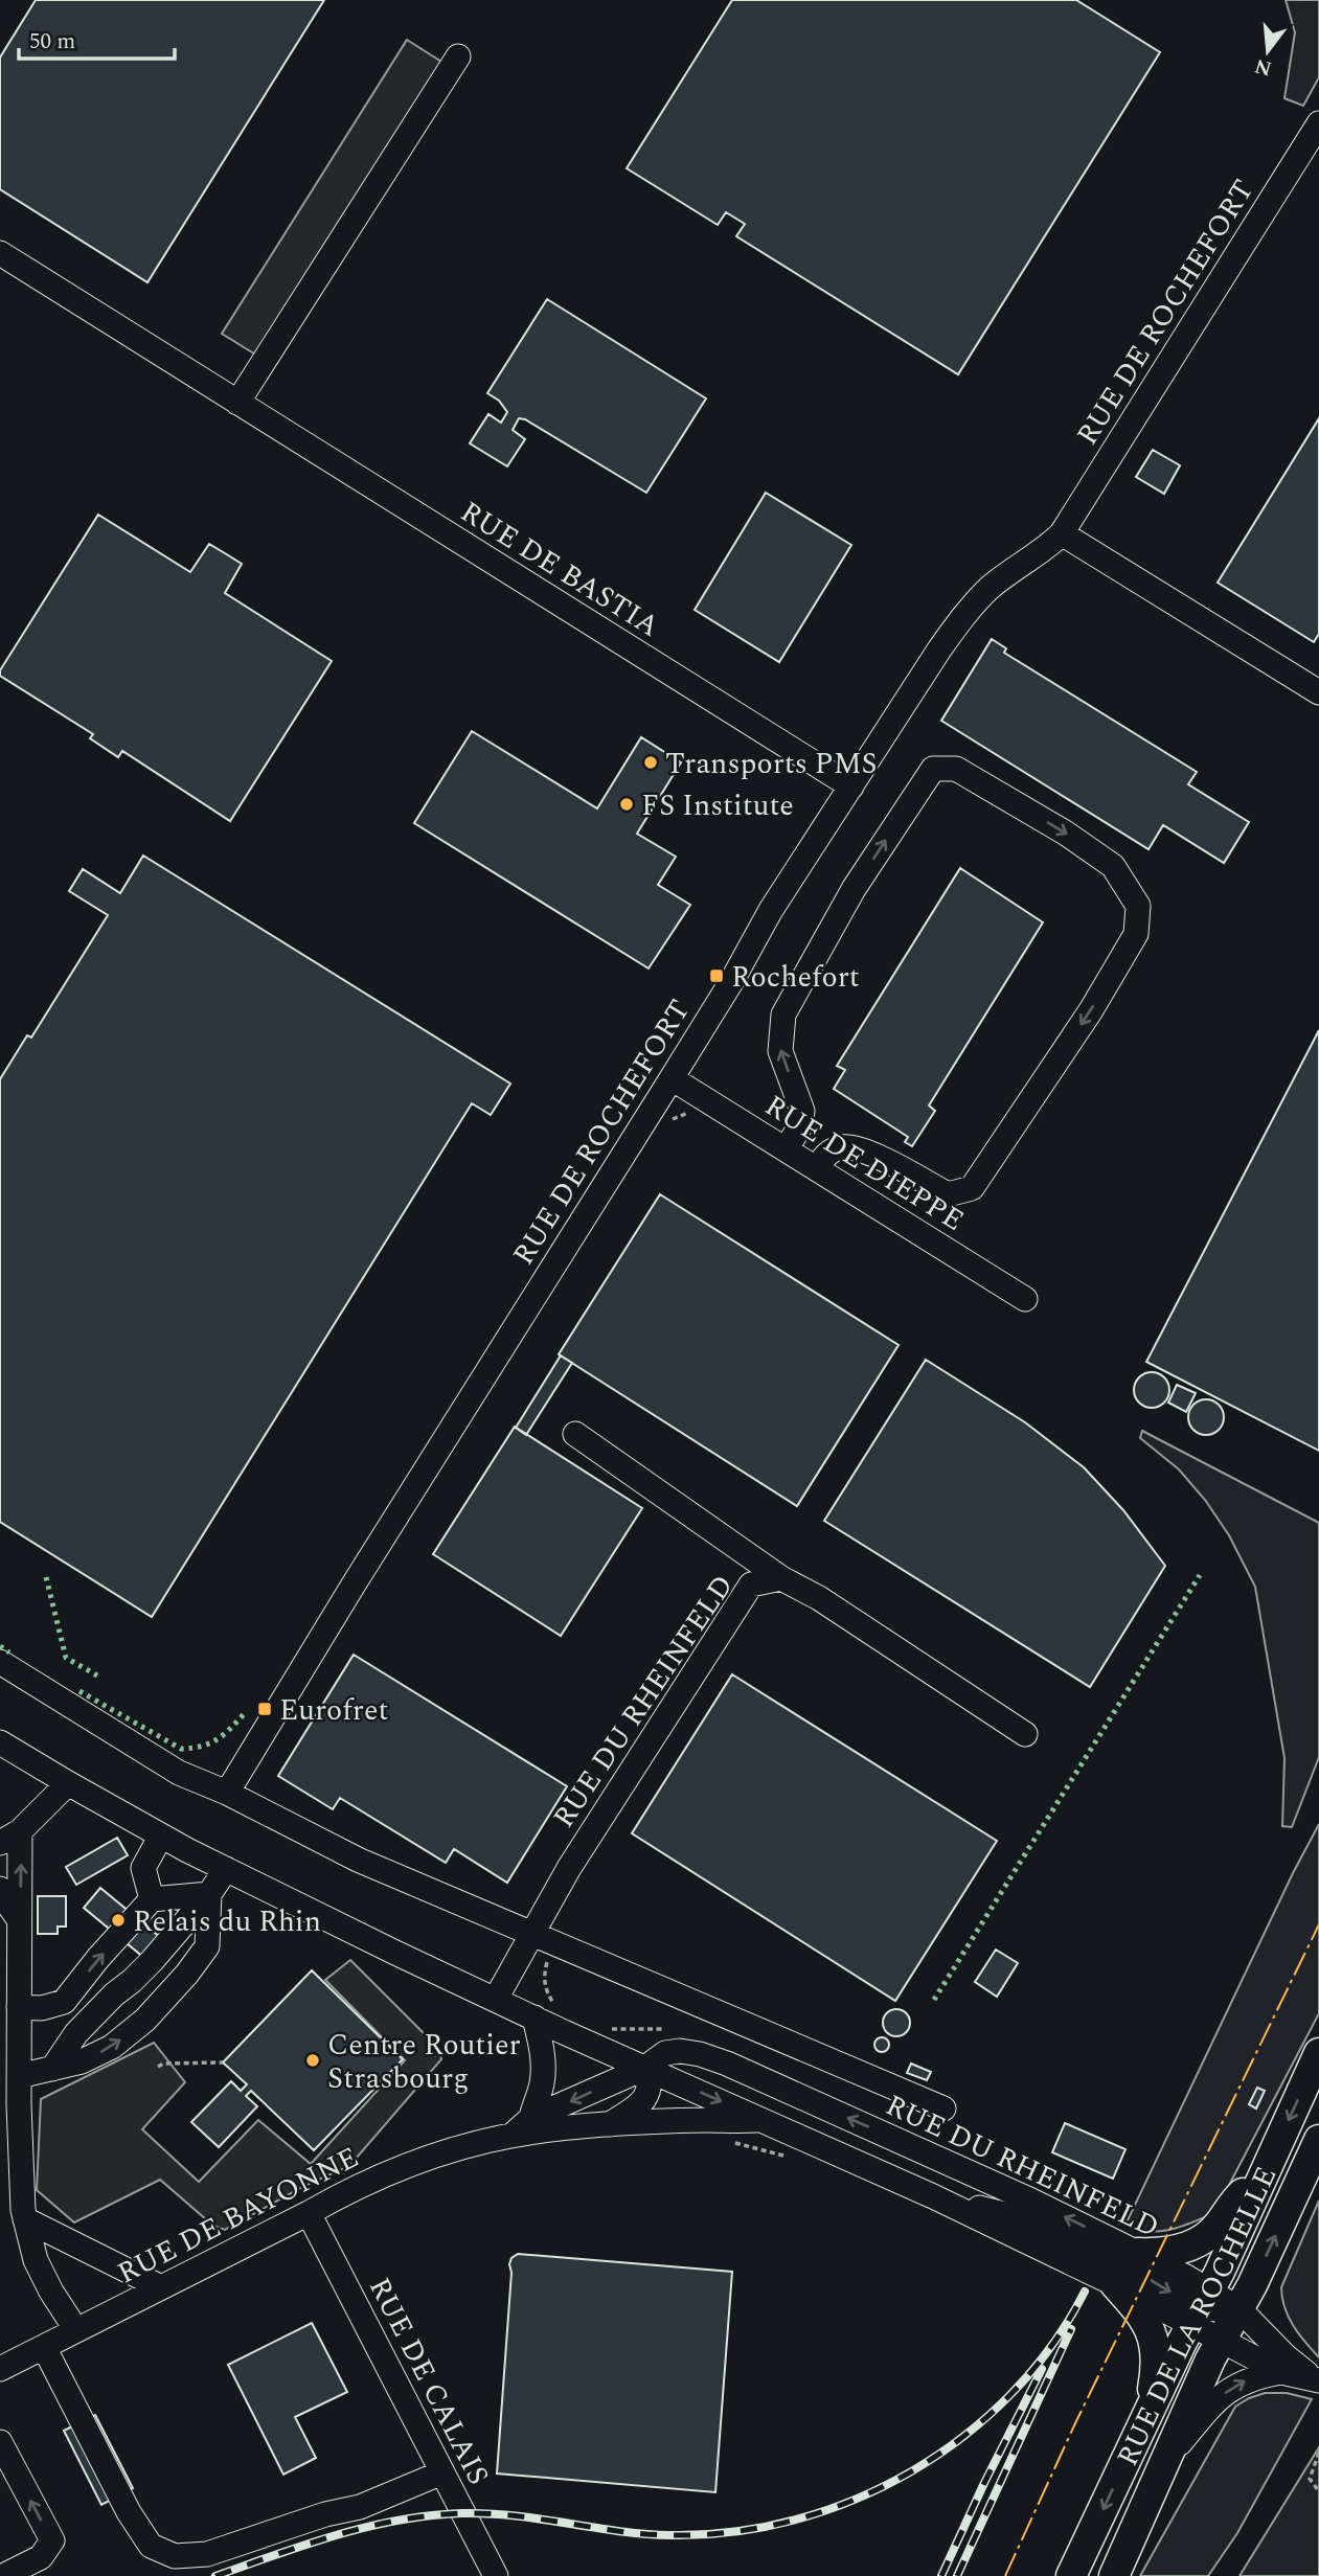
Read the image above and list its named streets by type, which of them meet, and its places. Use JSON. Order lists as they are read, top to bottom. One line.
{"streets":{"main road":["RUE DE LA ROCHELLE"],"street":["RUE DE ROCHEFORT","RUE DE BASTIA","RUE DE DIEPPE","RUE DU RHEINFELD","RUE DE BAYONNE","RUE DE CALAIS"]},"crossings":[["RUE DE ROCHEFORT","RUE DE BASTIA"],["RUE DE ROCHEFORT","RUE DE DIEPPE"],["RUE DE ROCHEFORT","RUE DU RHEINFELD"],["RUE DU RHEINFELD","RUE DE BAYONNE"],["RUE DU RHEINFELD","RUE DE LA ROCHELLE"],["RUE DE BAYONNE","RUE DE CALAIS"]],"places":{"other":["Transports PMS","FS Institute","Relais du Rhin","Centre Routier Strasbourg"],"transit":["Rochefort","Eurofret"]},"scale_bar":"50 m","north":"bottom"}
